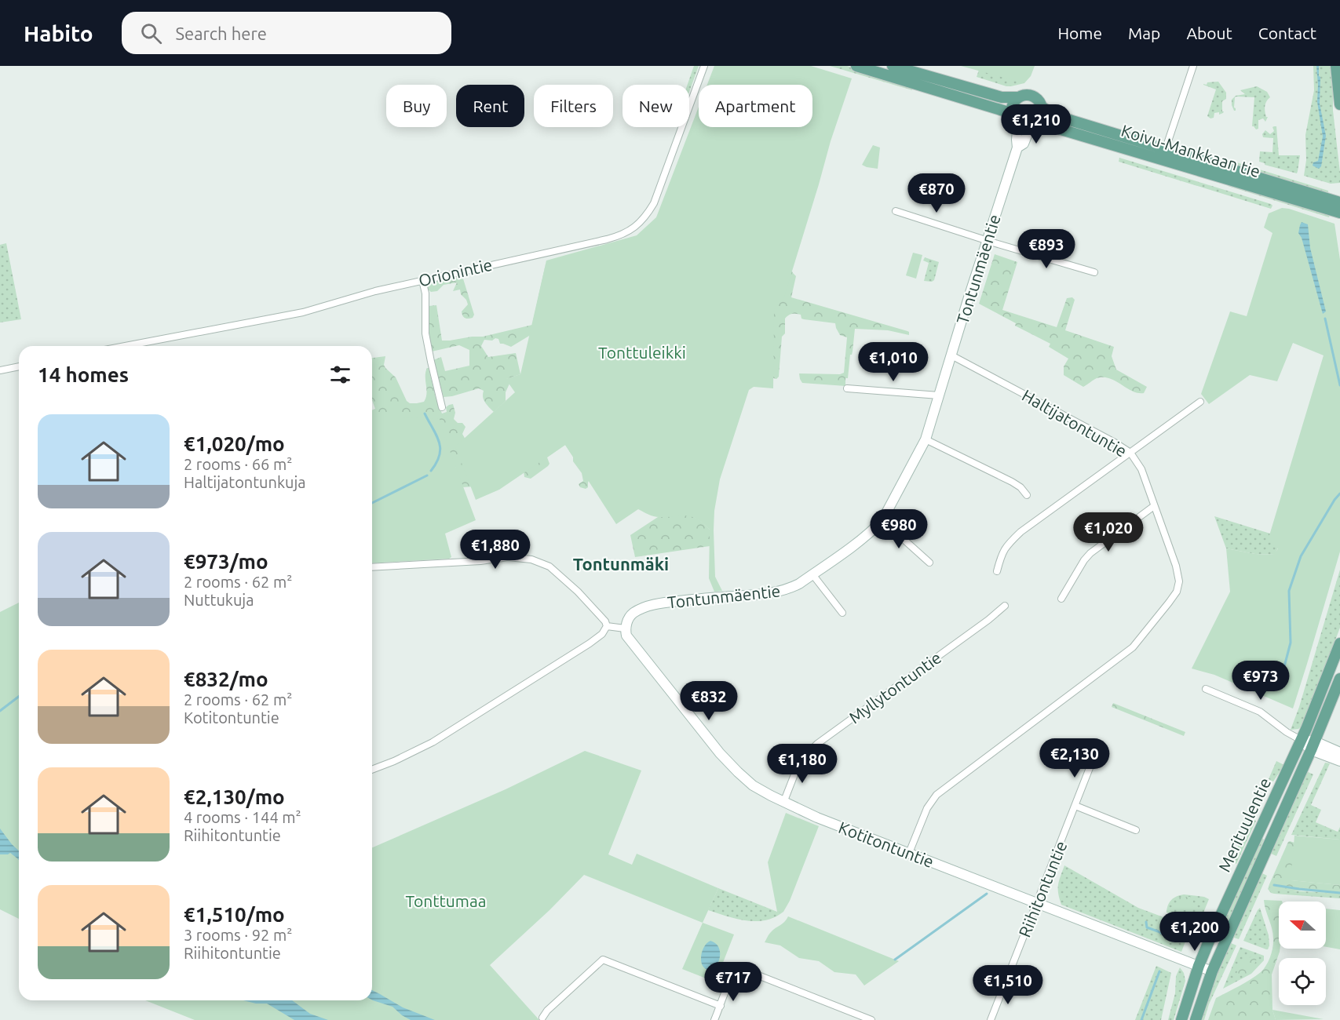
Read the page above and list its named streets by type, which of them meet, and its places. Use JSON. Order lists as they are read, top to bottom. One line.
{"streets":{"main road":["Koivu-Mankkaan tie","Merituulentie"],"street":["Tontunmäentie","Orionintie","Haltijatontuntie","Myllytontuntie","Kotitontuntie","Riihitontuntie"]},"crossings":[["Koivu-Mankkaan tie","Tontunmäentie"],["Tontunmäentie","Haltijatontuntie"],["Tontunmäentie","Kotitontuntie"],["Haltijatontuntie","Kotitontuntie"],["Myllytontuntie","Kotitontuntie"],["Merituulentie","Kotitontuntie"],["Kotitontuntie","Riihitontuntie"]],"districts":["Tontunmäki"],"parks":["Tonttuleikki","Tonttumaa"],"north":"left","page":{"header":"Habito","search":"Search here","nav":["Home","Map","About","Contact"],"chip":["Buy","Rent","Filters","New","Apartment"],"price":["€1,210","€870","€893","€1,010","€980","€1,020","€1,880","€973","€832","€2,130","€1,180","€1,200","€717","€1,510"],"heading":"14 homes","list":[{"name":"€1,020/mo","note":"2 rooms · 66 m² · Haltijatontunkuja"},{"name":"€973/mo","note":"2 rooms · 62 m² · Nuttukuja"},{"name":"€832/mo","note":"2 rooms · 62 m² · Kotitontuntie"},{"name":"€2,130/mo","note":"4 rooms · 144 m² · Riihitontuntie"},{"name":"€1,510/mo","note":"3 rooms · 92 m² · Riihitontuntie"}]}}
